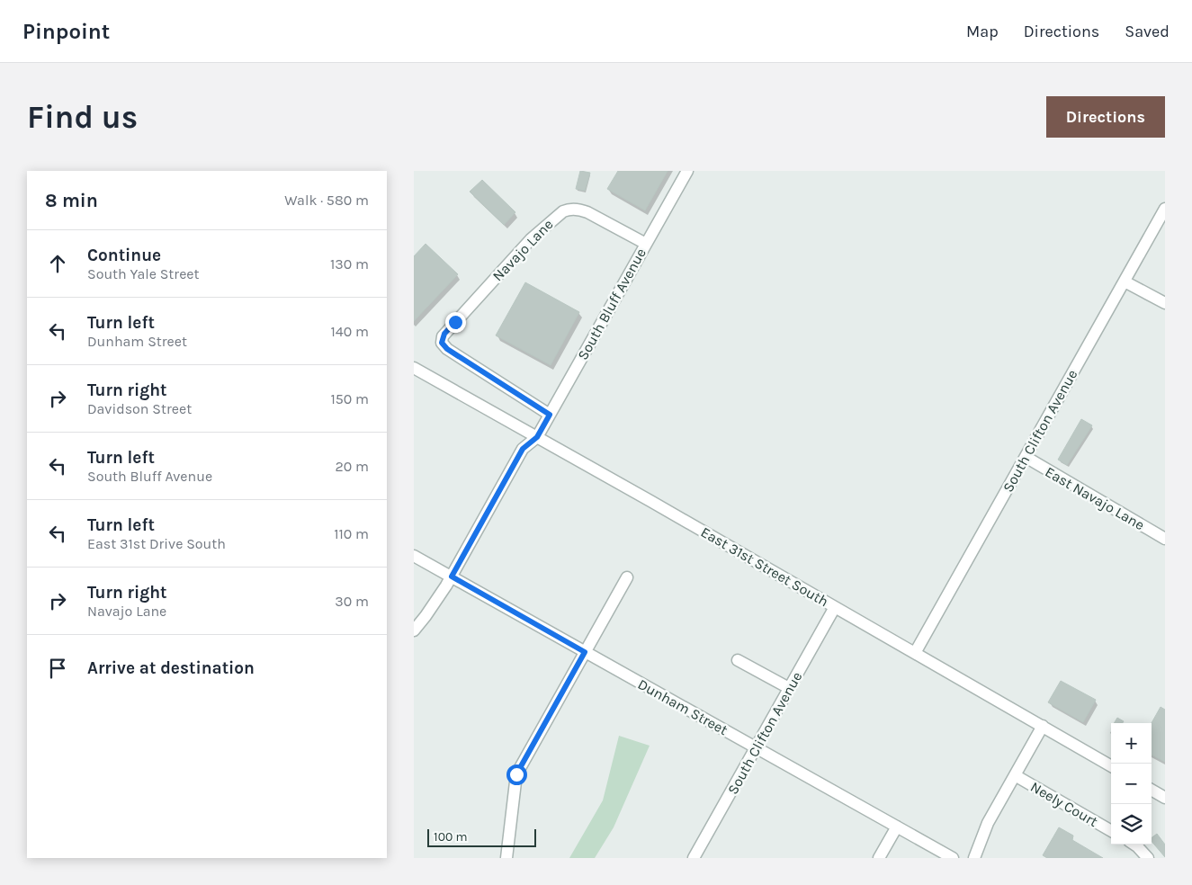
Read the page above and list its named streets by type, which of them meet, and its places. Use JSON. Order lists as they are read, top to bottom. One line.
{"streets":{"street":["Navajo Lane","South Bluff Avenue","South Clifton Avenue","East Navajo Lane","East 31st Street South","Dunham Street","Neely Court"]},"crossings":[["Navajo Lane","South Bluff Avenue"],["South Bluff Avenue","East 31st Street South"],["South Bluff Avenue","Dunham Street"],["South Clifton Avenue","East Navajo Lane"],["South Clifton Avenue","East 31st Street South"],["South Clifton Avenue","Dunham Street"]],"scale_bar":"100 m","page":{"header":"Pinpoint","nav":["Map","Directions","Saved"],"buttons":"Directions","title":"Find us","heading":["8 min","Walk · 580 m"],"list":[["Continue","South Yale Street","130 m"],["Turn left","Dunham Street","140 m"],["Turn right","Davidson Street","150 m"],["Turn left","South Bluff Avenue","20 m"],["Turn left","East 31st Drive South","110 m"],["Turn right","Navajo Lane","30 m"],"Arrive at destination"],"map_buttons":["+","−"],"scale":"100 m"}}
